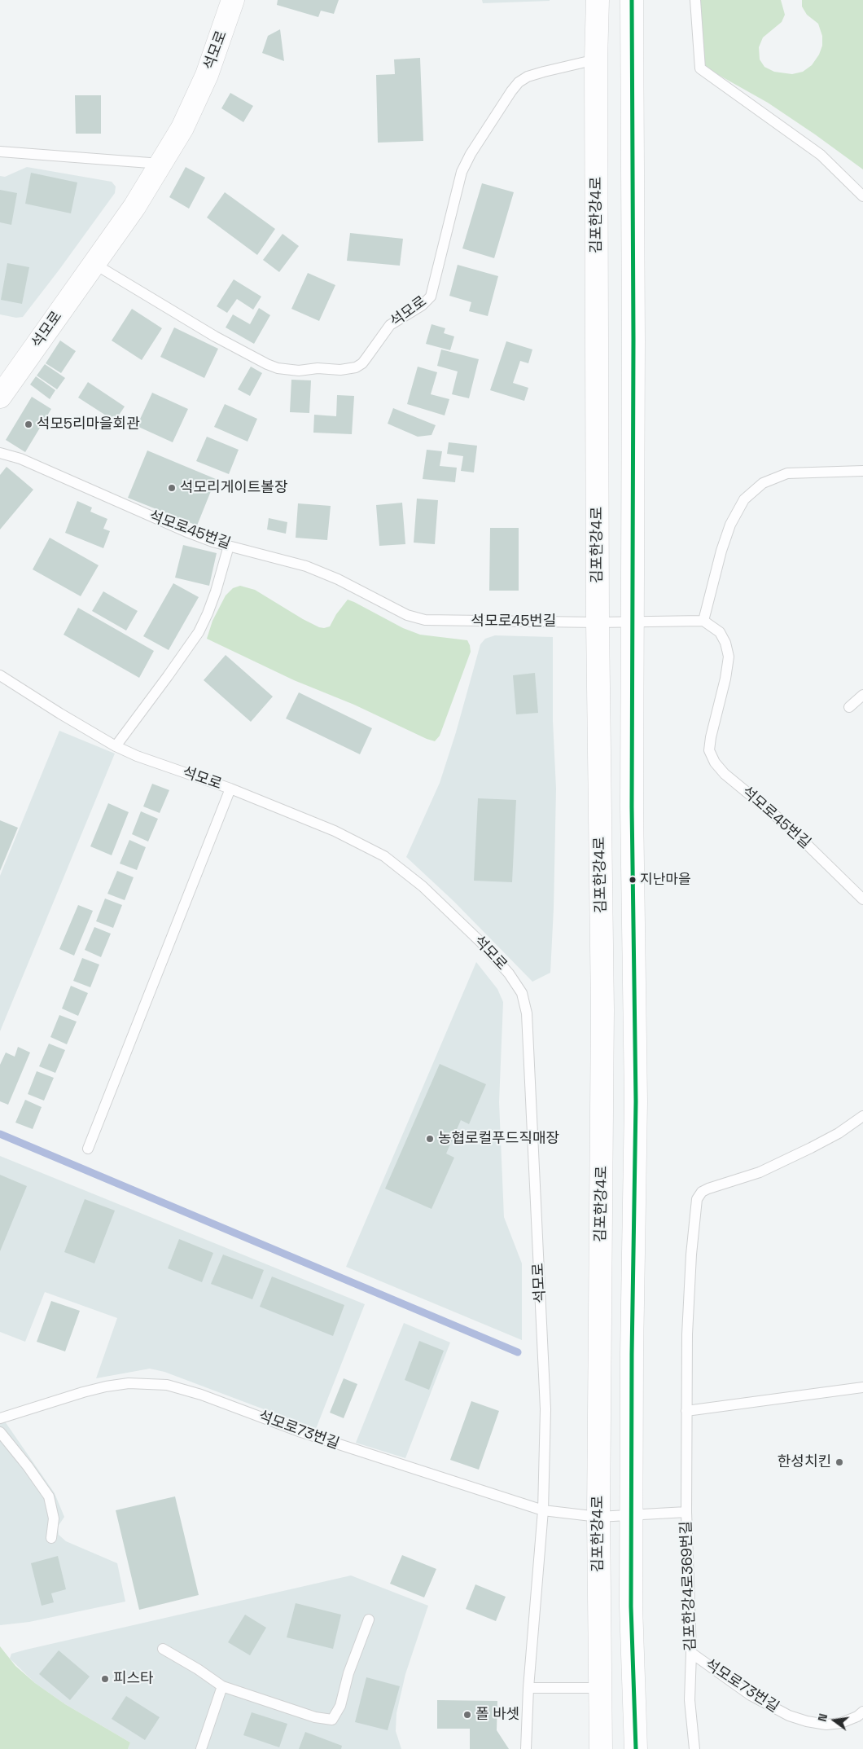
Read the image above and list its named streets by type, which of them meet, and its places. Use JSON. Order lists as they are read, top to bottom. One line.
{"streets":{"street":["석모로","김포한강4로"],"lane":["석모로45번길","석모로73번길","김포한강4로369번길"]},"crossings":[["석모로","김포한강4로"],["석모로","석모로73번길"],["김포한강4로","석모로45번길"],["김포한강4로","석모로73번길"],["김포한강4로","김포한강4로369번길"],["석모로73번길","김포한강4로369번길"]],"places":["석모5리마을회관","석모리게이트볼장","지난마을","농협로컬푸드직매장","한성치킨","피스타","폴 바셋"],"north":"left"}
